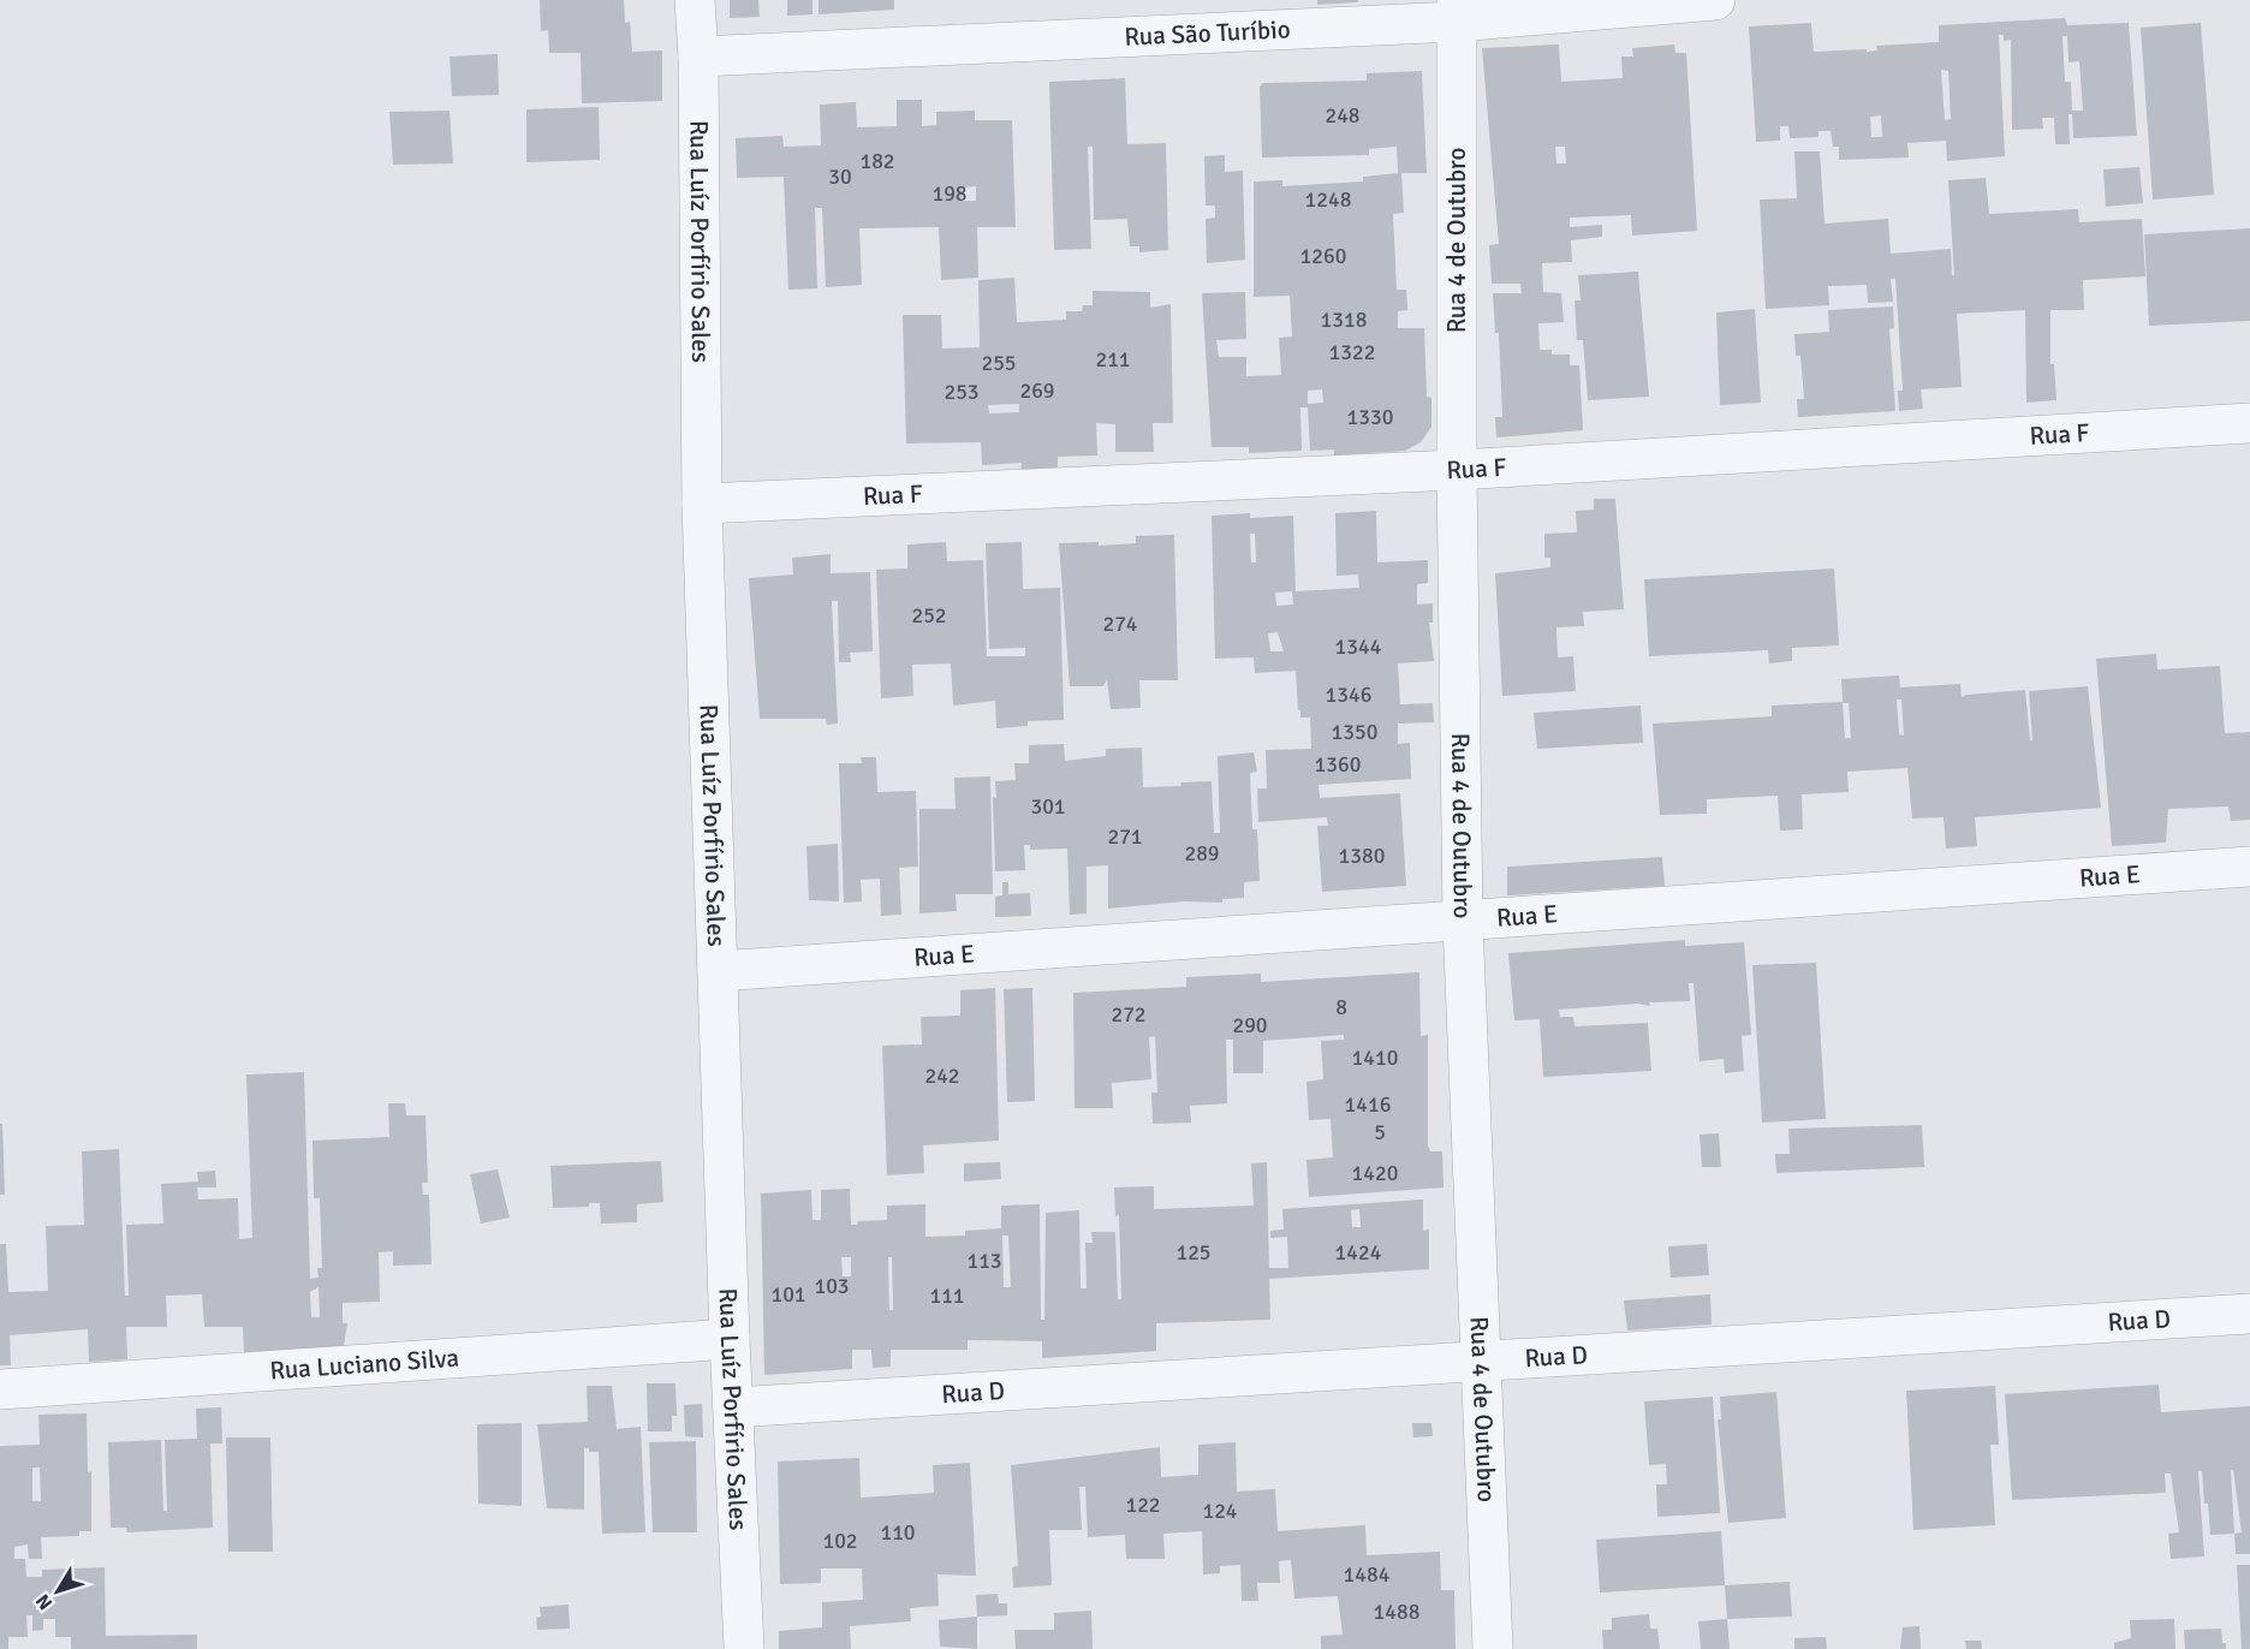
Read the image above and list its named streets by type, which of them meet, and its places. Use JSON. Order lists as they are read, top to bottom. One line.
{"streets":{"street":["Rua São Turíbio","Rua Luíz Porfírio Sales","Rua 4 de Outubro","Rua F","Rua E","Rua D","Rua Luciano Silva"]},"crossings":[["Rua São Turíbio","Rua Luíz Porfírio Sales"],["Rua São Turíbio","Rua 4 de Outubro"],["Rua Luíz Porfírio Sales","Rua F"],["Rua Luíz Porfírio Sales","Rua E"],["Rua Luíz Porfírio Sales","Rua D"],["Rua Luíz Porfírio Sales","Rua Luciano Silva"],["Rua 4 de Outubro","Rua F"],["Rua 4 de Outubro","Rua E"],["Rua 4 de Outubro","Rua D"]],"house_numbers":["248","182","30","198","1248","1260","1318","1322","211","255","269","253","1330","252","274","1344","1346","1350","1360","301","271","289","1380","8","272","290","1410","242","1416","5","1420","125","1424","113","103","101","111","122","124","110","102","1484","1488"],"north":"bottom left"}
